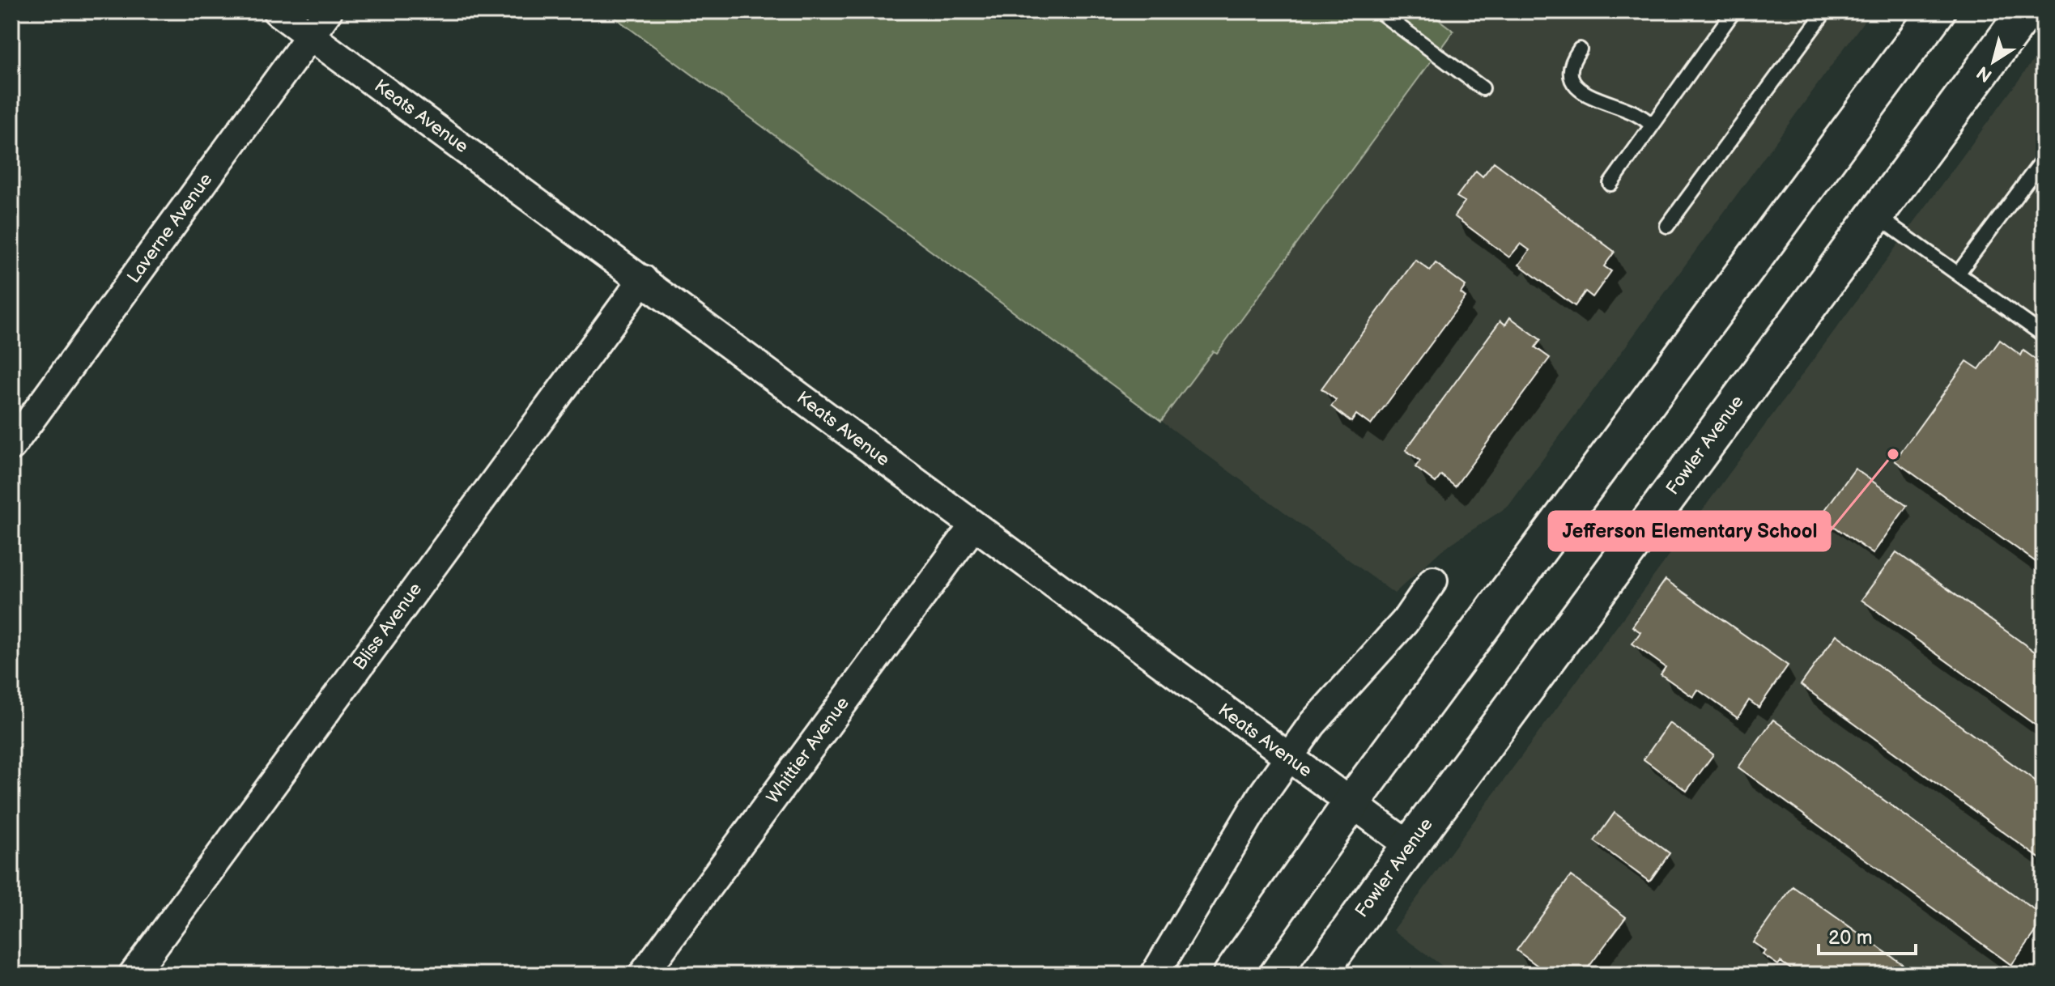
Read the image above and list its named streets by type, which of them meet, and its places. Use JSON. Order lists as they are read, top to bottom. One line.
{"streets":{"main road":["Fowler Avenue"],"street":["Keats Avenue","Laverne Avenue","Bliss Avenue","Whittier Avenue"]},"crossings":[["Keats Avenue","Laverne Avenue"],["Keats Avenue","Fowler Avenue"],["Keats Avenue","Bliss Avenue"],["Keats Avenue","Whittier Avenue"]],"places":["Jefferson Elementary School"],"scale_bar":"20 m","north":"bottom left"}
